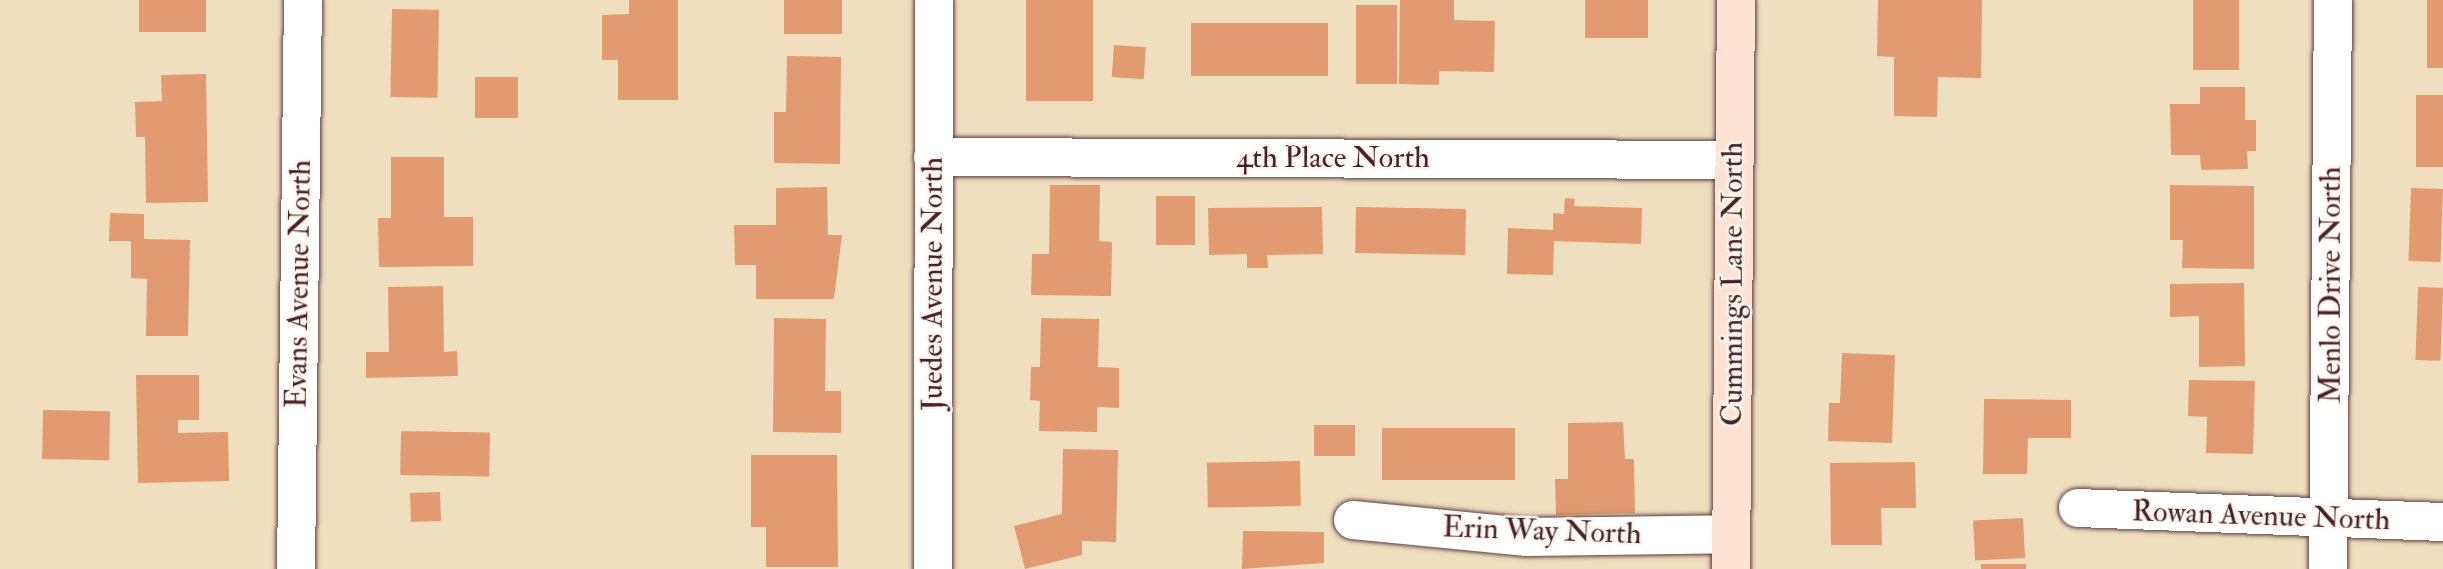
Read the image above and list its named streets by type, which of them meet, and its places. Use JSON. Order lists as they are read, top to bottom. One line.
{"streets":{"street":["4th Place North","Evans Avenue North","Juedes Avenue North","Cummings Lane North","Menlo Drive North","Rowan Avenue North","Erin Way North"]},"crossings":[["4th Place North","Juedes Avenue North"],["4th Place North","Cummings Lane North"],["Cummings Lane North","Erin Way North"],["Menlo Drive North","Rowan Avenue North"]]}
